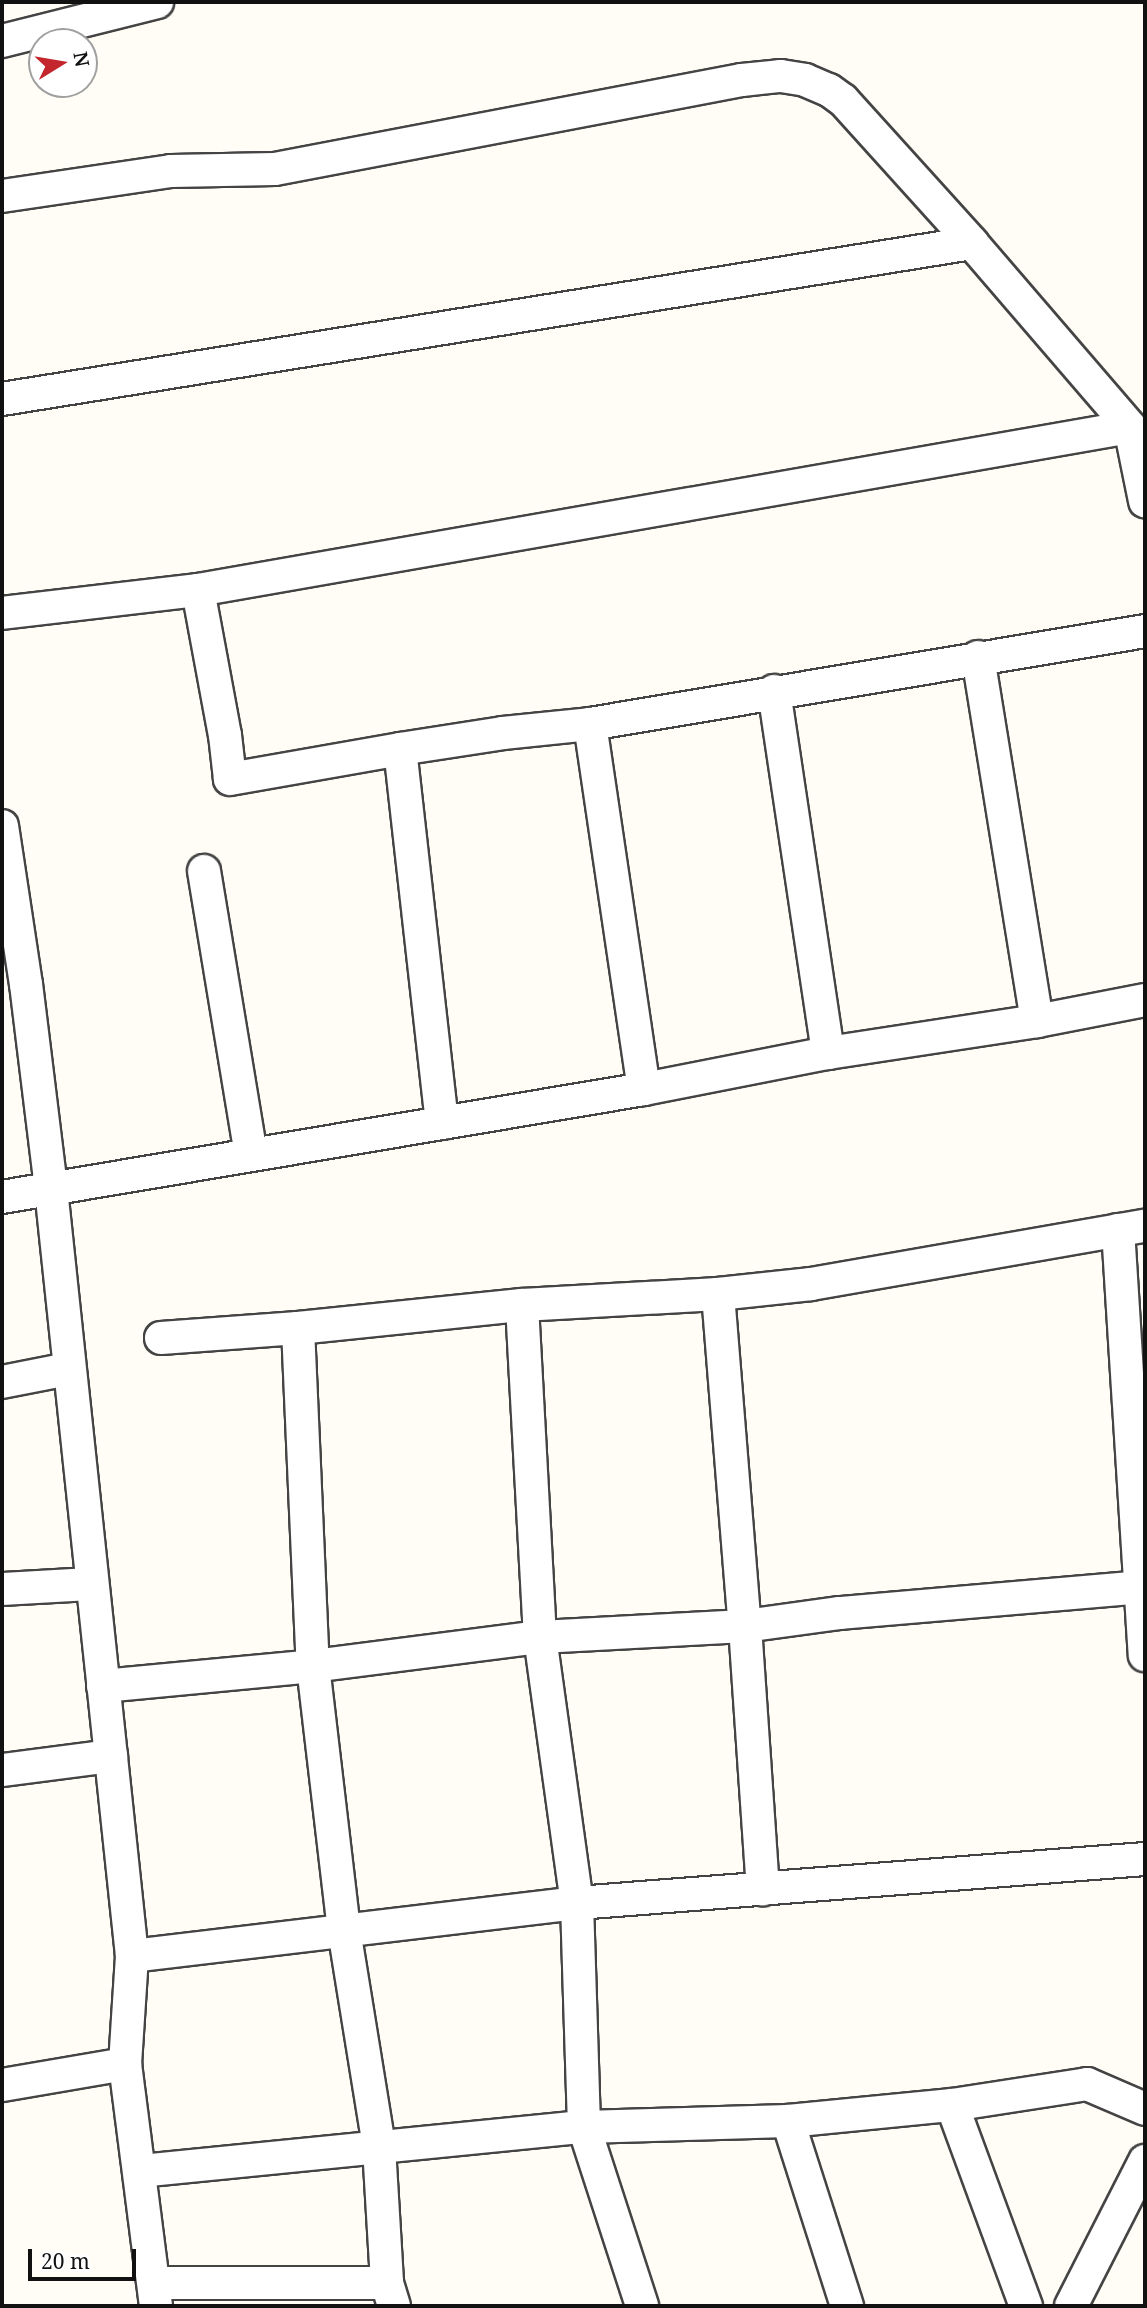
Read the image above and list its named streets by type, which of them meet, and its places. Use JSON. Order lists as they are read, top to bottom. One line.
{"scale_bar":"20 m","north":"right"}
